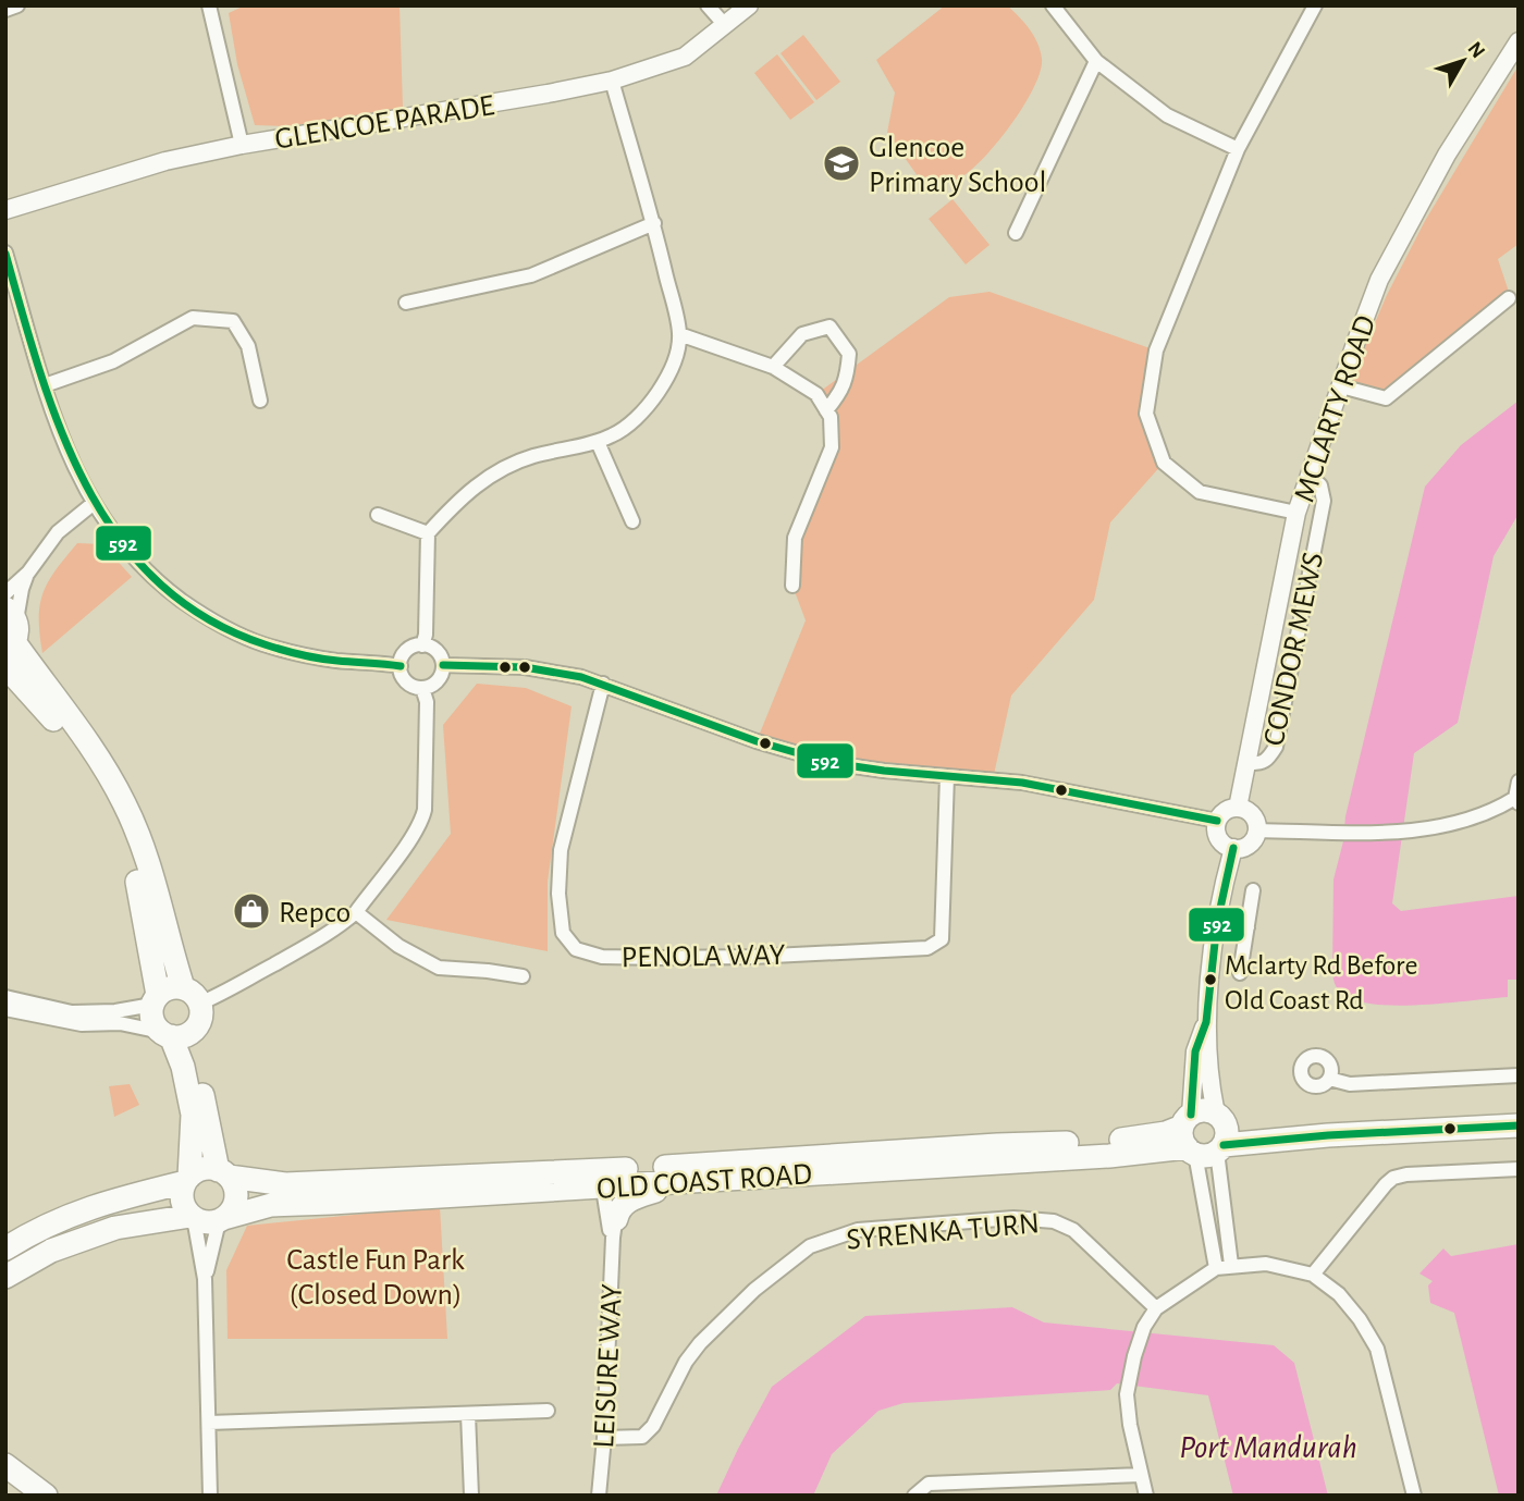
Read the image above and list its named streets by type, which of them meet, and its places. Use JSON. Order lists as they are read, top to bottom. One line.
{"streets":{"main road":["OLD COAST ROAD"],"street":["GLENCOE PARADE","MCLARTY ROAD","CONDOR MEWS","PENOLA WAY","SYRENKA TURN","LEISURE WAY"]},"crossings":[["MCLARTY ROAD","CONDOR MEWS"],["OLD COAST ROAD","LEISURE WAY"],["SYRENKA TURN","LEISURE WAY"]],"water":["Port Mandurah"],"parks":["Castle Fun Park (Closed Down)"],"places":{"school or university":["Glencoe Primary School"],"shop":["Repco"],"other":["Mclarty Rd Before Old Coast Rd"]},"lines":["transit line 592"],"north":"top right"}
